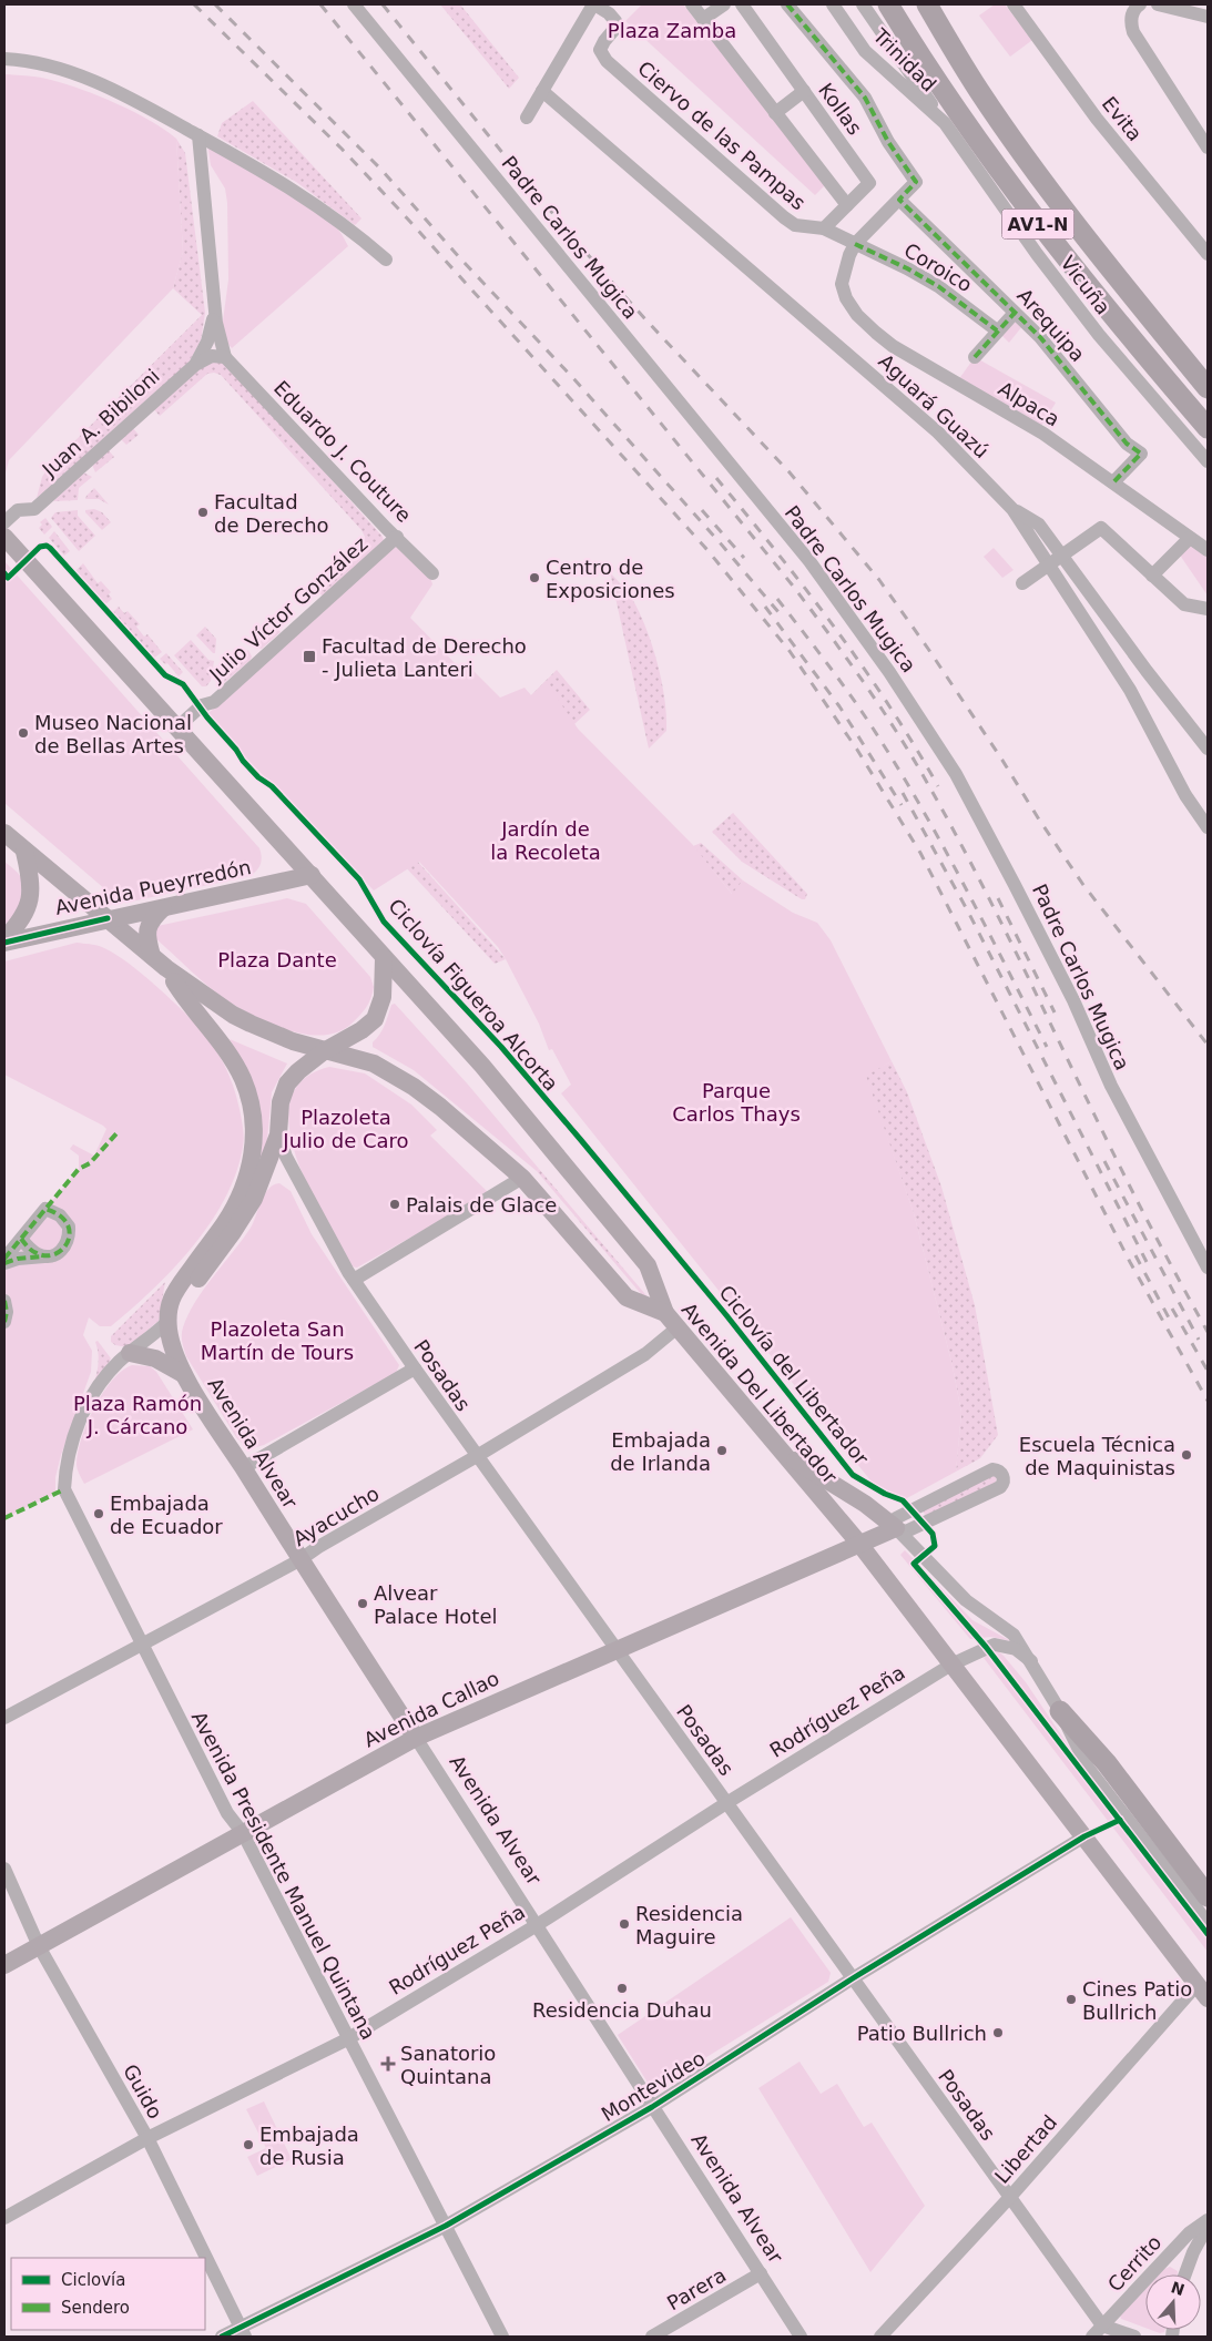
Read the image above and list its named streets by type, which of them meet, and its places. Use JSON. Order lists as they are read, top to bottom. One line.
{"streets":{"highway":["AV1-N"],"main road":["Avenida Pueyrredón","Avenida Del Libertador","Avenida Alvear","Avenida Callao"],"street":["Trinidad","Kollas","Evita","Ciervo de las Pampas","Padre Carlos Mugica","Coroico","Vicuña","Arequipa","Alpaca","Aguará Guazú","Juan A. Bibiloni","Eduardo J. Couture","Julio Víctor González","Posadas","Ayacucho","Rodríguez Peña","Avenida Presidente Manuel Quintana","Montevideo","Guido","Libertad","Cerrito","Parera"],"cycle path":["Ciclovía Figueroa Alcorta"]},"crossings":[["Trinidad","Vicuña"],["Kollas","Ciervo de las Pampas"],["Coroico","Alpaca"],["Arequipa","Alpaca"],["Juan A. Bibiloni","Eduardo J. Couture"],["Eduardo J. Couture","Julio Víctor González"],["Avenida Pueyrredón","Avenida Del Libertador"],["Posadas","Ayacucho"],["Posadas","Avenida Callao"],["Posadas","Rodríguez Peña"],["Posadas","Montevideo"],["Posadas","Libertad"],["Posadas","Cerrito"],["Avenida Del Libertador","Avenida Alvear"],["Avenida Del Libertador","Ayacucho"],["Avenida Del Libertador","Avenida Callao"],["Avenida Del Libertador","Rodríguez Peña"],["Avenida Del Libertador","Montevideo"],["Avenida Del Libertador","Libertad"],["Avenida Alvear","Ayacucho"],["Avenida Alvear","Avenida Callao"],["Avenida Alvear","Rodríguez Peña"],["Avenida Alvear","Montevideo"],["Avenida Alvear","Parera"],["Ayacucho","Avenida Presidente Manuel Quintana"],["Avenida Callao","Avenida Presidente Manuel Quintana"],["Avenida Callao","Guido"],["Rodríguez Peña","Avenida Presidente Manuel Quintana"],["Rodríguez Peña","Guido"],["Avenida Presidente Manuel Quintana","Montevideo"],["Montevideo","Guido"]],"parks":["Plaza Zamba","Jardín de la Recoleta","Plaza Dante","Parque Carlos Thays","Plazoleta Julio de Caro","Plazoleta San Martín de Tours","Plaza Ramón J. Cárcano"],"places":{"other":["Facultad de Derecho","Centro de Exposiciones","Museo Nacional de Bellas Artes","Palais de Glace","Embajada de Irlanda","Escuela Técnica de Maquinistas","Embajada de Ecuador","Alvear Palace Hotel","Residencia Maguire","Residencia Duhau","Cines Patio Bullrich","Patio Bullrich","Embajada de Rusia"],"transit":["Facultad de Derecho - Julieta Lanteri"],"health":["Sanatorio Quintana"]},"legend":["Ciclovía","Sendero"],"north":"top"}
